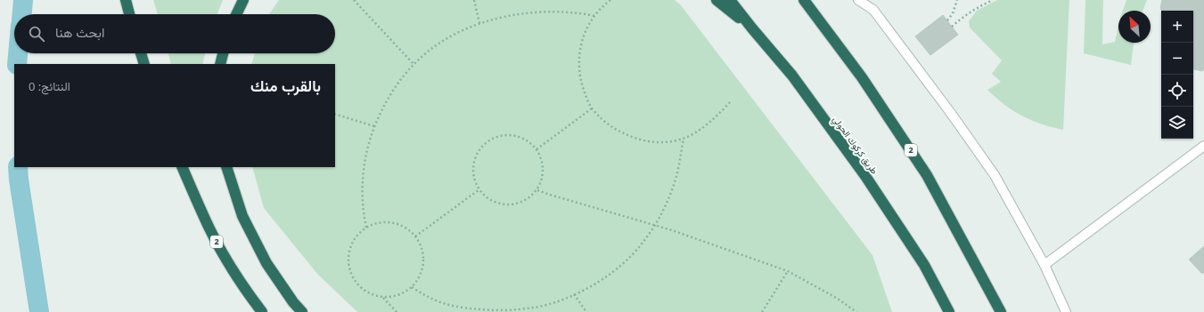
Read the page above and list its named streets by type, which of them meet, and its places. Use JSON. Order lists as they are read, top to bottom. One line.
{"streets":{"highway":["طريق كركوك الحولي","2"]},"north":"top left","page":{"map_buttons":["+","−"],"search":"ابحث هنا","heading":["بالقرب منك","النتائج: 0"]}}
